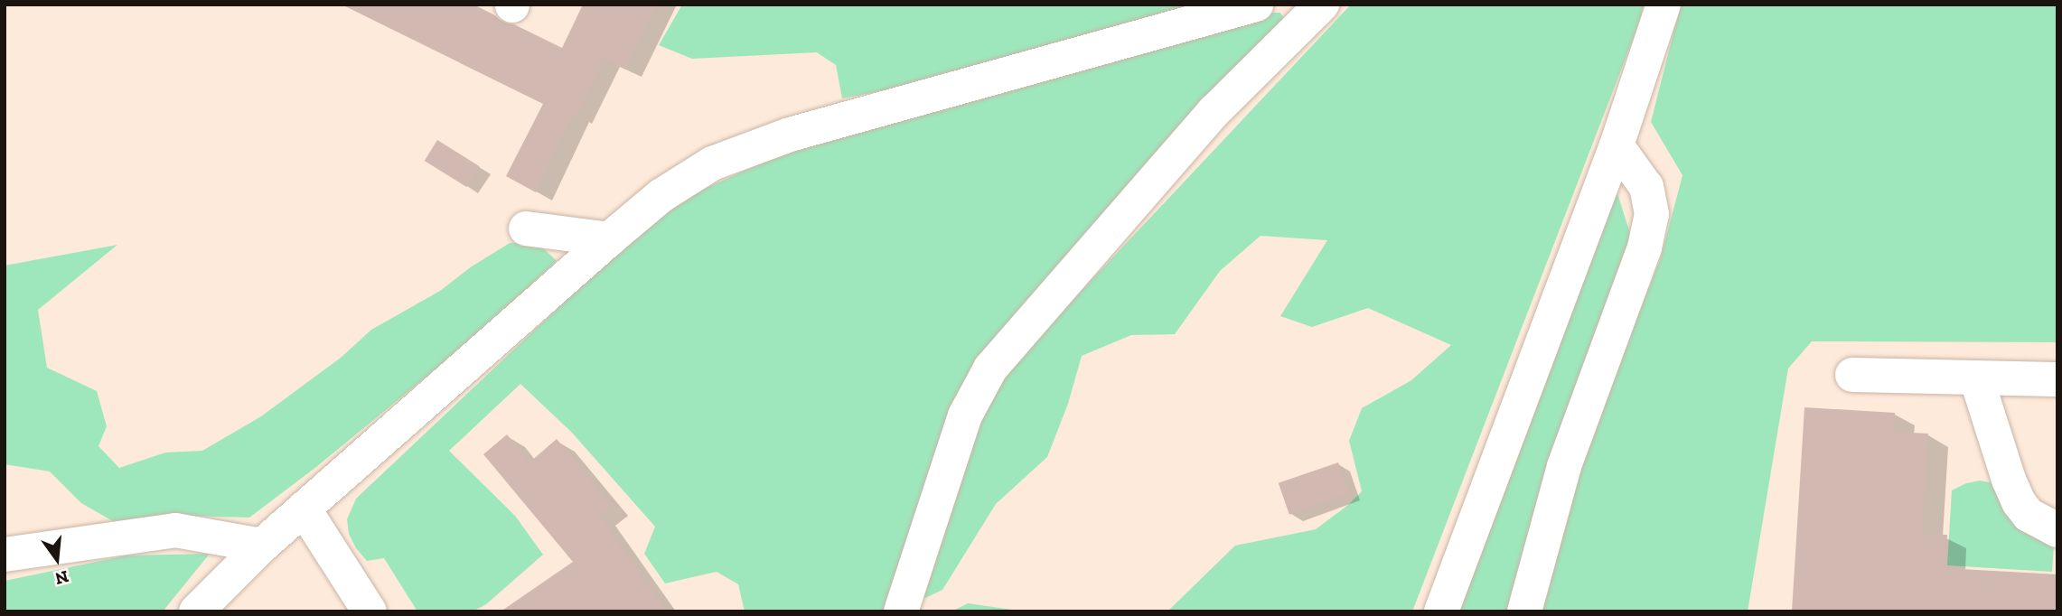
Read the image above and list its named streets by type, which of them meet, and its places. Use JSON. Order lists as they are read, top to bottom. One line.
{"north":"bottom"}
